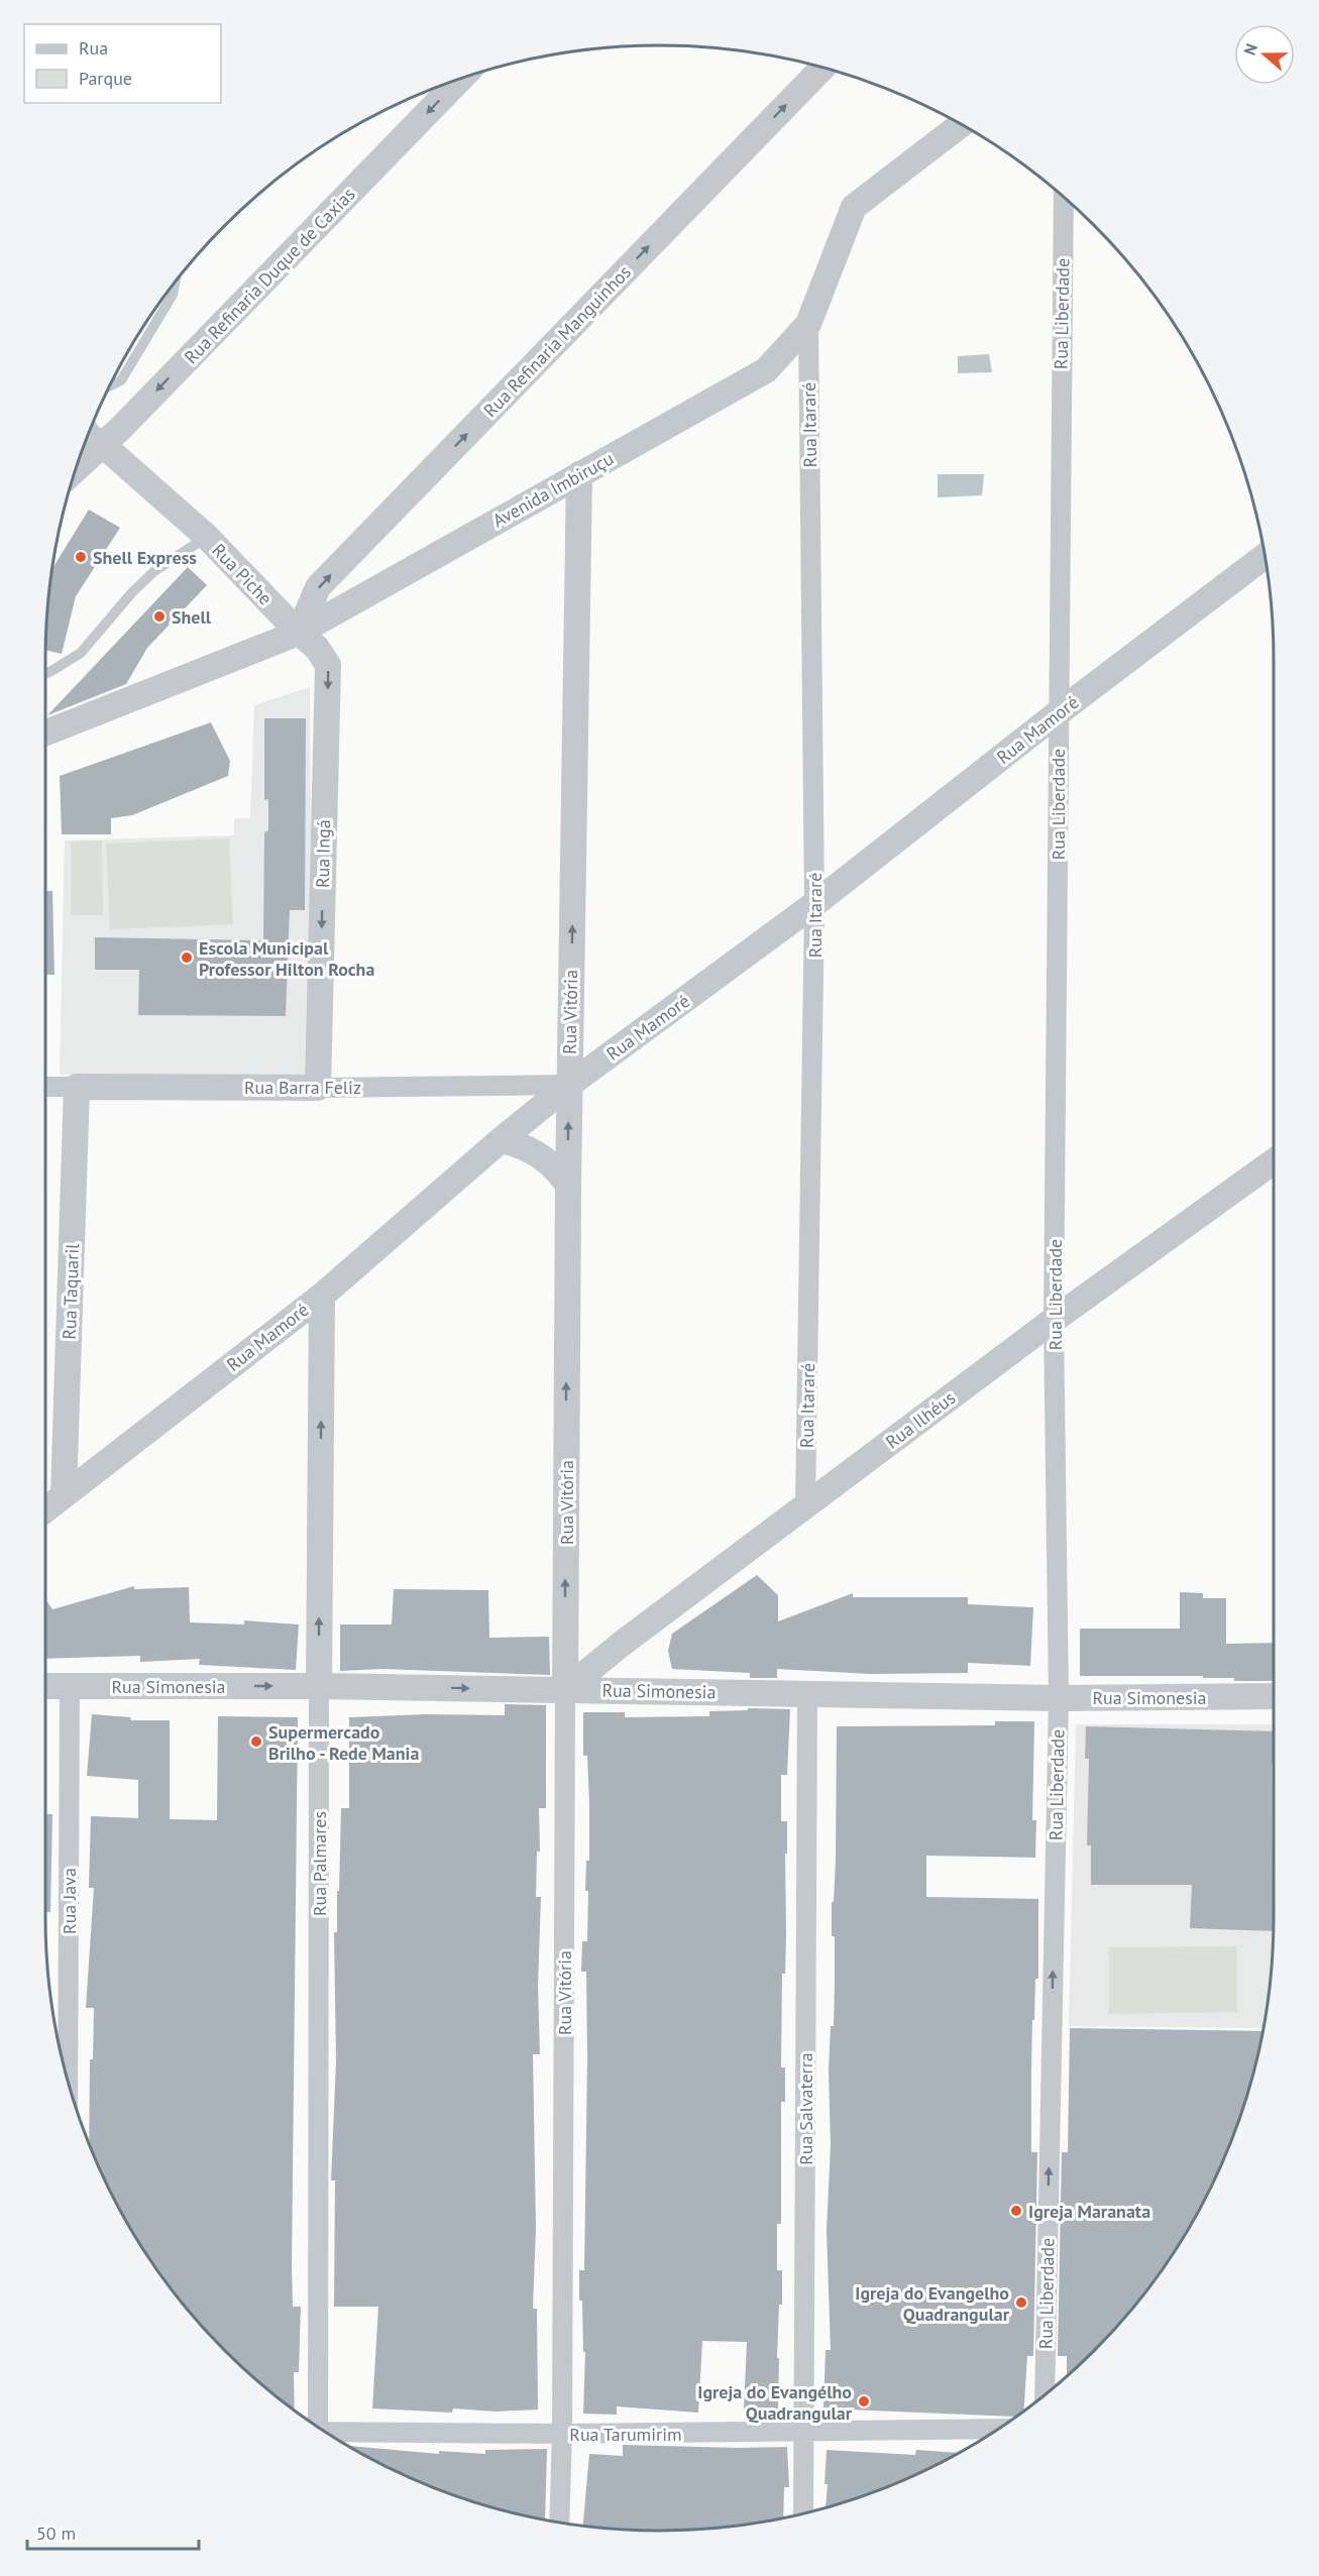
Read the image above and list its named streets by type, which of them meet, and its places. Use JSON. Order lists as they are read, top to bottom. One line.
{"streets":{"street":["Rua Refinaria Duque de Caxias","Rua Liberdade","Rua Refinaria Manguinhos","Rua Itararé","Avenida Imbiruçu","Rua Piche","Rua Mamoré","Rua Ingá","Rua Vitória","Rua Barra Feliz","Rua Taquaril","Rua Ilhéus","Rua Simonesia","Rua Palmares","Rua Java","Rua Salvaterra","Rua Tarumirim"]},"crossings":[["Rua Refinaria Duque de Caxias","Rua Piche"],["Rua Liberdade","Rua Mamoré"],["Rua Liberdade","Rua Ilhéus"],["Rua Liberdade","Rua Simonesia"],["Rua Refinaria Manguinhos","Avenida Imbiruçu"],["Rua Refinaria Manguinhos","Rua Piche"],["Rua Refinaria Manguinhos","Rua Ingá"],["Rua Itararé","Avenida Imbiruçu"],["Rua Itararé","Rua Mamoré"],["Rua Itararé","Rua Ilhéus"],["Avenida Imbiruçu","Rua Piche"],["Avenida Imbiruçu","Rua Ingá"],["Avenida Imbiruçu","Rua Vitória"],["Rua Piche","Rua Ingá"],["Rua Mamoré","Rua Vitória"],["Rua Mamoré","Rua Barra Feliz"],["Rua Mamoré","Rua Taquaril"],["Rua Mamoré","Rua Palmares"],["Rua Ingá","Rua Barra Feliz"],["Rua Vitória","Rua Barra Feliz"],["Rua Vitória","Rua Ilhéus"],["Rua Vitória","Rua Simonesia"],["Rua Vitória","Rua Tarumirim"],["Rua Barra Feliz","Rua Taquaril"],["Rua Ilhéus","Rua Simonesia"],["Rua Simonesia","Rua Palmares"],["Rua Simonesia","Rua Java"],["Rua Simonesia","Rua Salvaterra"],["Rua Salvaterra","Rua Tarumirim"]],"one_way":["Rua Refinaria Duque de Caxias","Rua Refinaria Manguinhos","Rua Ingá","Rua Vitória","Rua Simonesia"],"places":["Shell Express","Shell","Escola Municipal Professor Hilton Rocha","Supermercado Brilho - Rede Mania","Igreja Maranata","Igreja do Evangelho Quadrangular","Igreja do Evangélho Quadrangular"],"legend":["Rua","Parque"],"scale_bar":"50 m","north":"left"}
